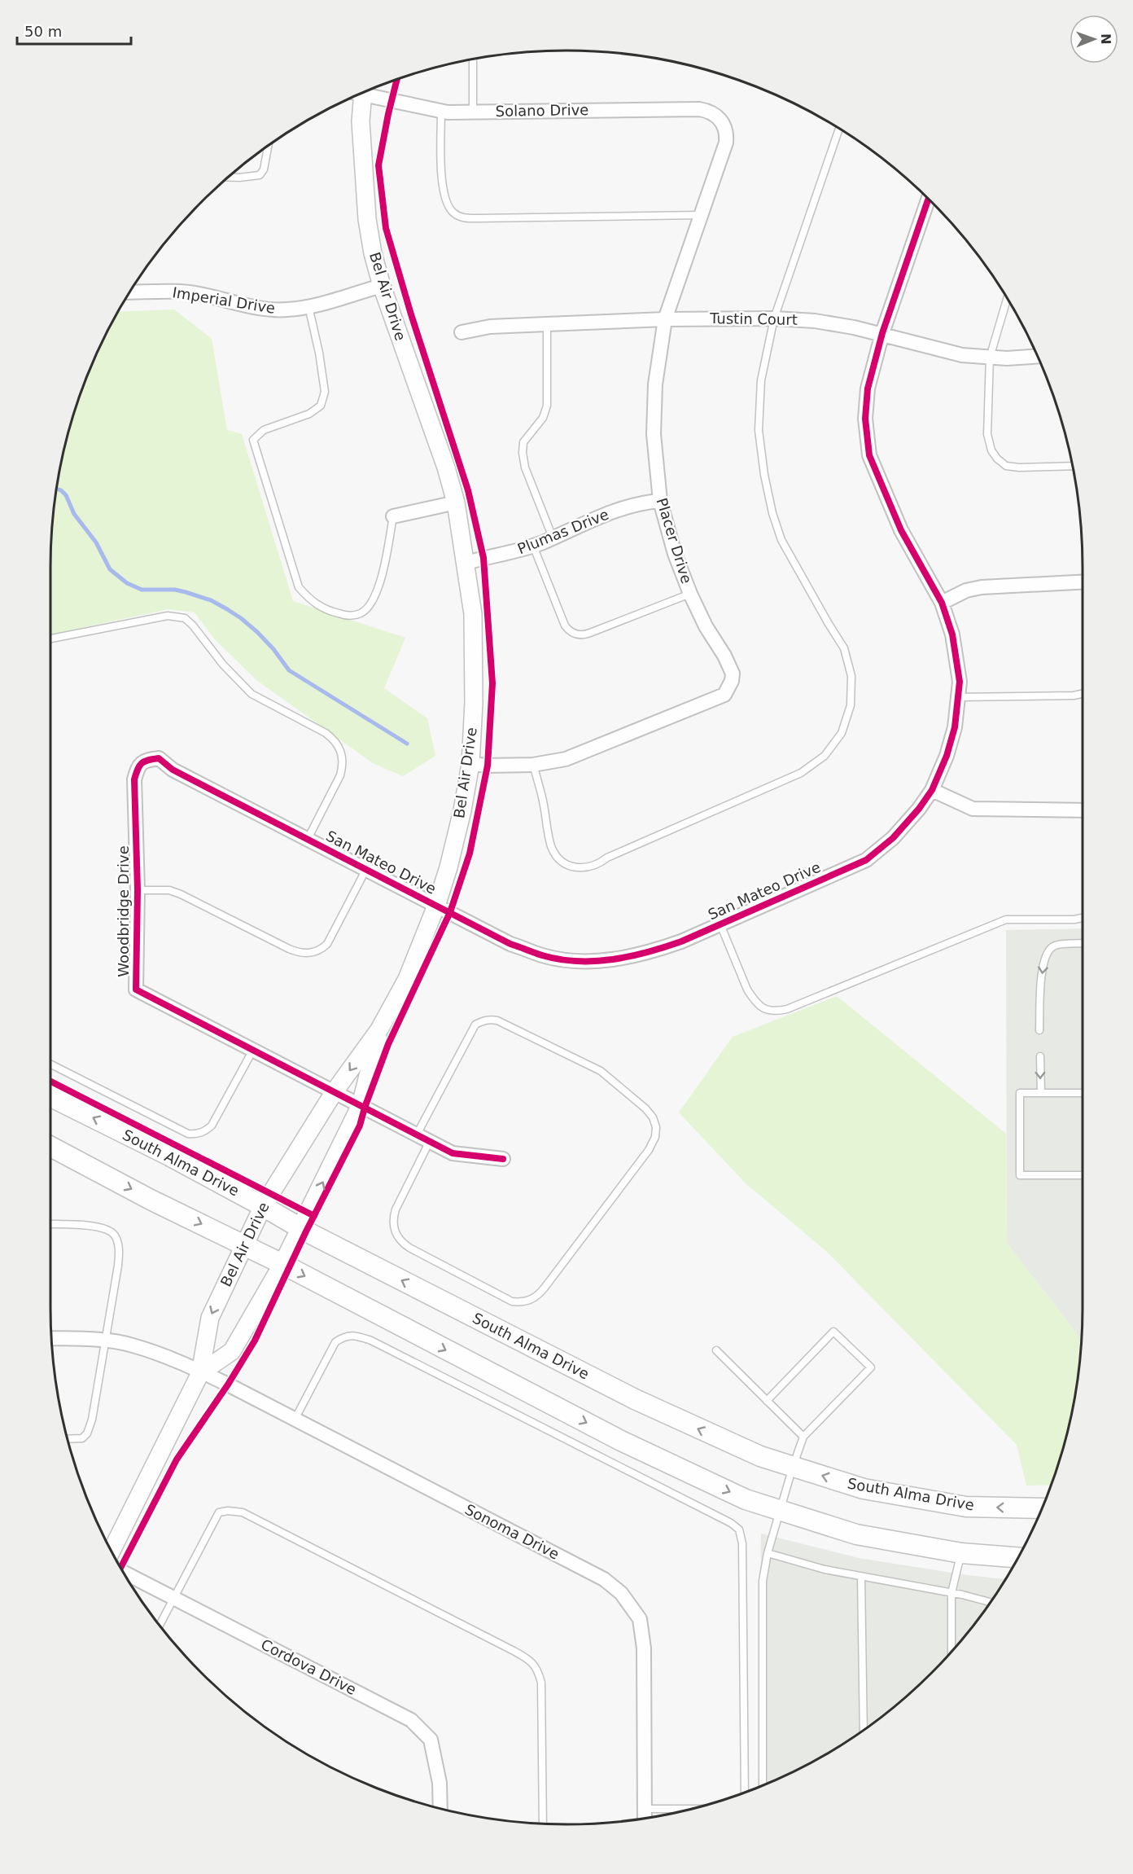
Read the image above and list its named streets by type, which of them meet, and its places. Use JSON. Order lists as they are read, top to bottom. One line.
{"streets":{"main road":["South Alma Drive"],"street":["Solano Drive","Bel Air Drive","Imperial Drive","Tustin Court","Plumas Drive","Placer Drive","San Mateo Drive","Woodbridge Drive","Sonoma Drive","Cordova Drive"]},"crossings":[["Solano Drive","Placer Drive"],["Bel Air Drive","Imperial Drive"],["Bel Air Drive","Plumas Drive"],["Bel Air Drive","Placer Drive"],["Bel Air Drive","San Mateo Drive"],["Bel Air Drive","Woodbridge Drive"],["Bel Air Drive","South Alma Drive"],["Bel Air Drive","Sonoma Drive"],["Tustin Court","Placer Drive"],["Tustin Court","San Mateo Drive"],["Plumas Drive","Placer Drive"],["San Mateo Drive","Woodbridge Drive"]],"scale_bar":"50 m","north":"right"}
